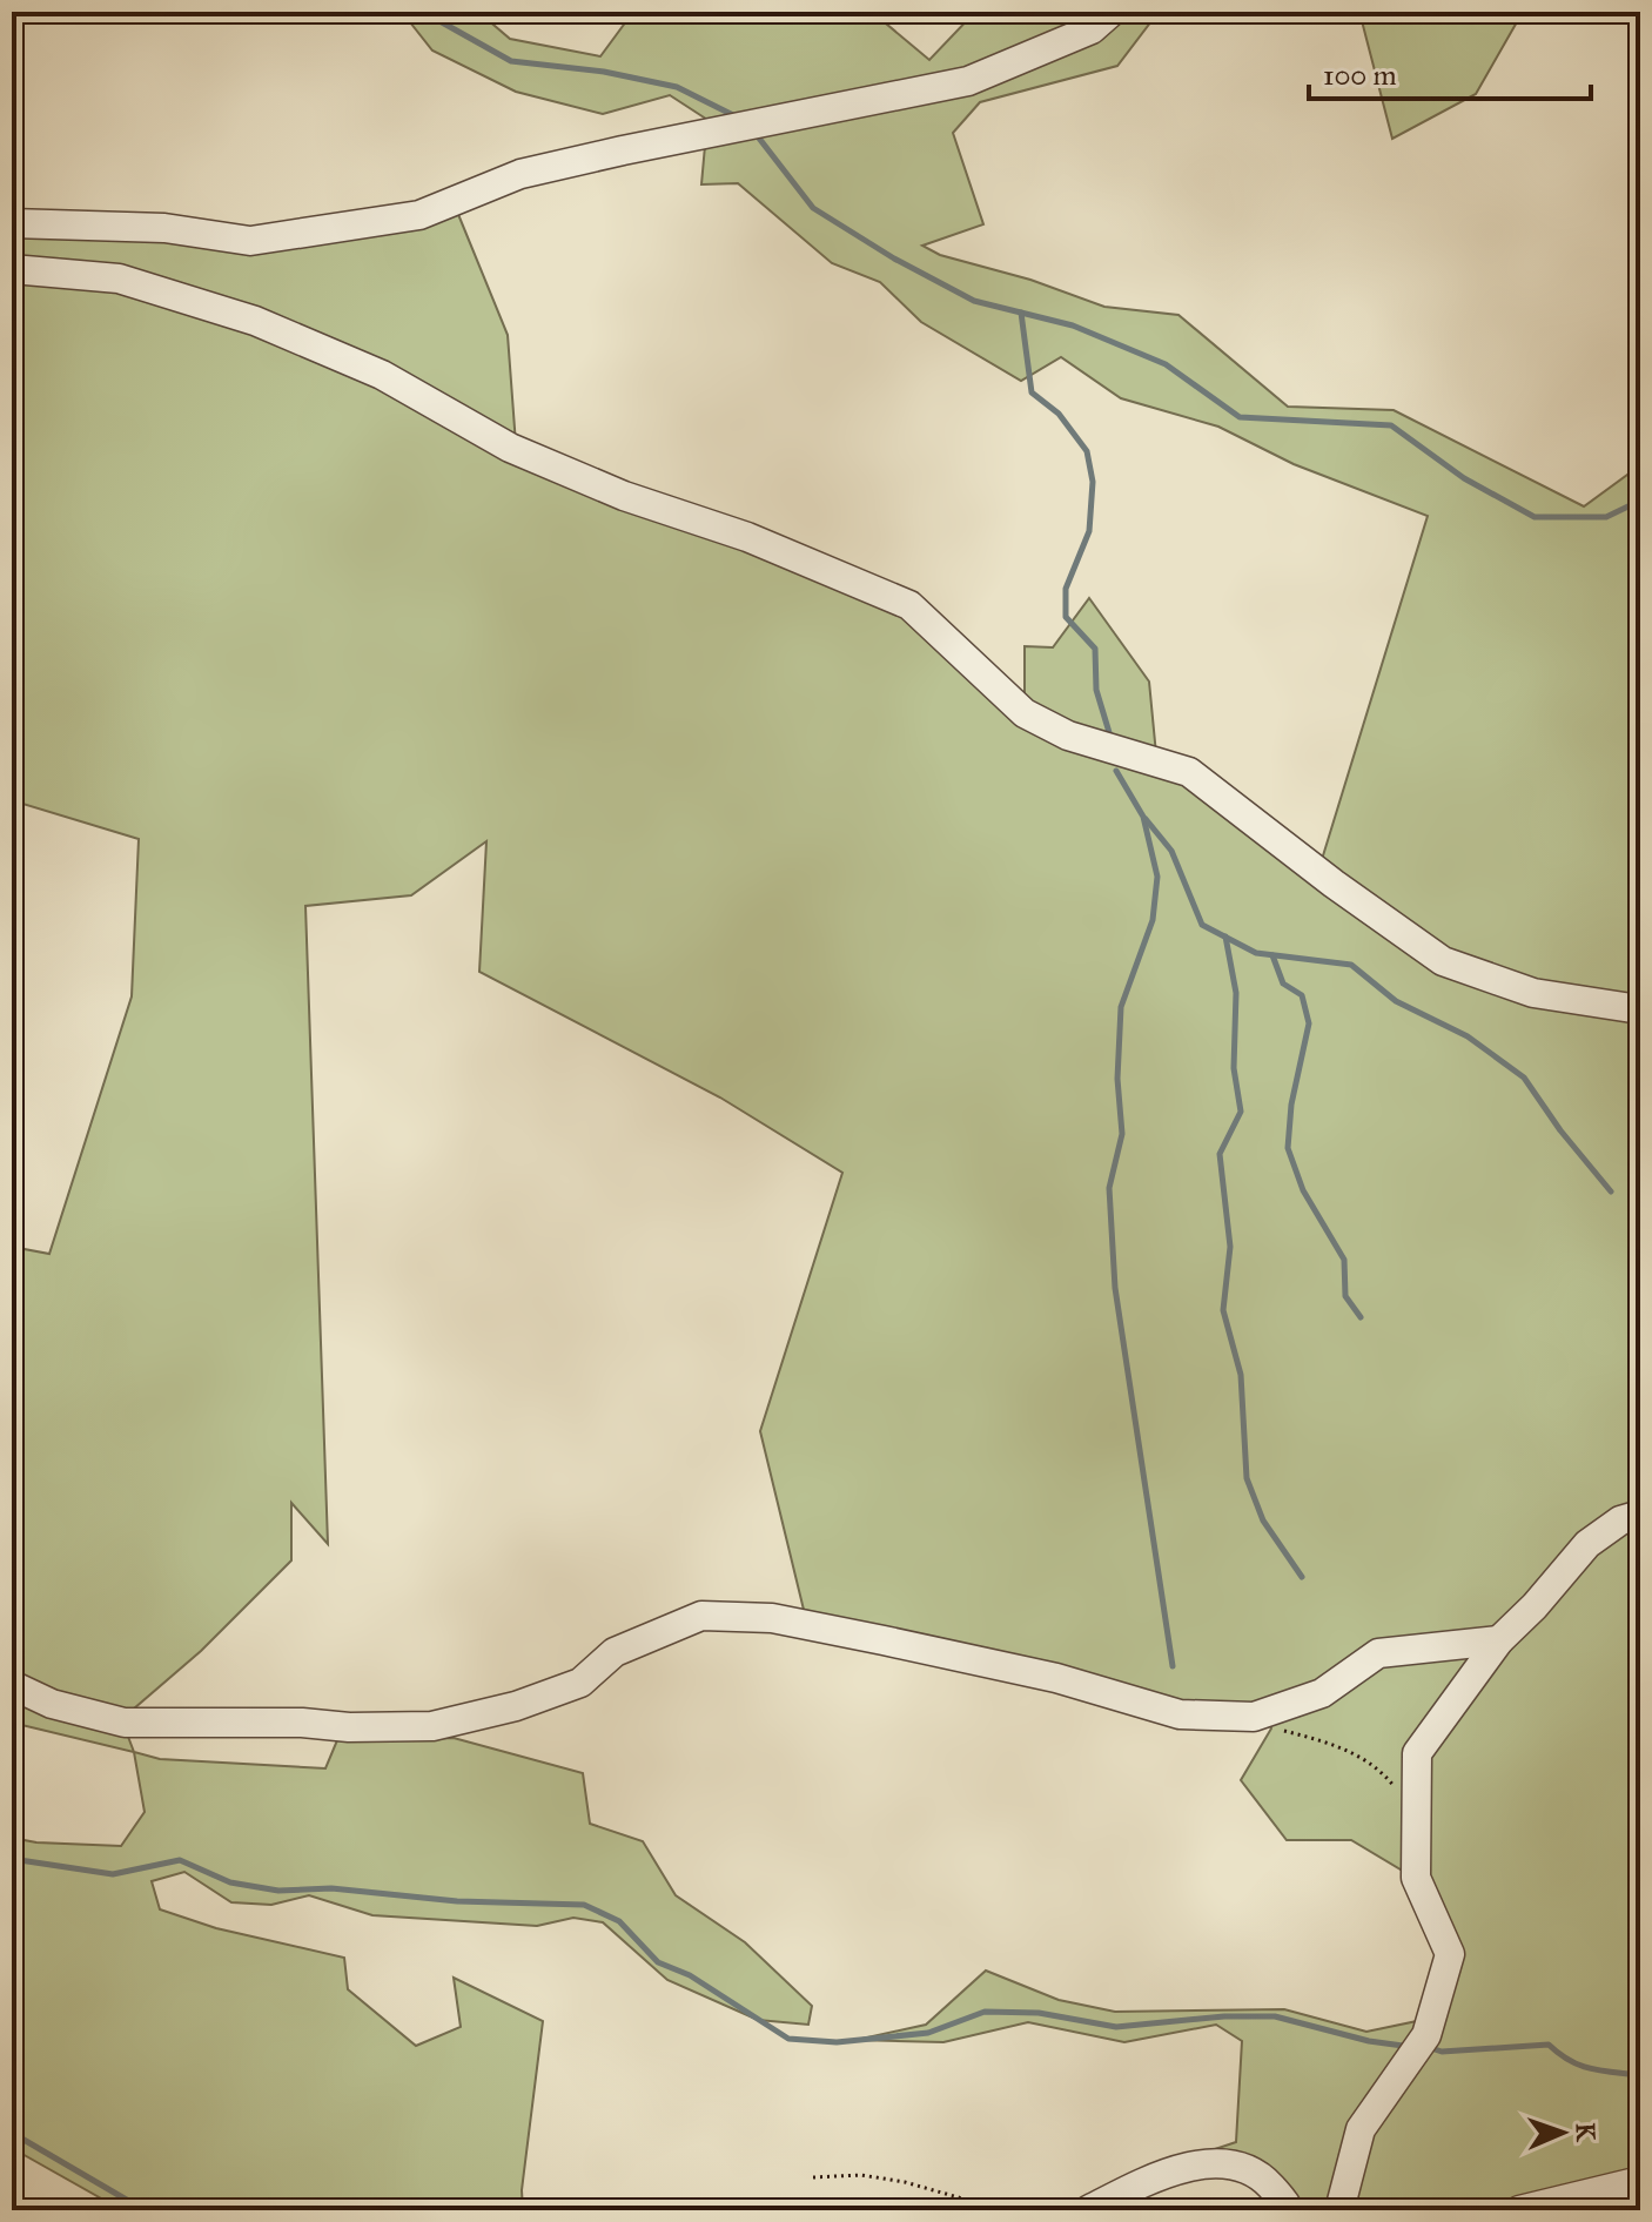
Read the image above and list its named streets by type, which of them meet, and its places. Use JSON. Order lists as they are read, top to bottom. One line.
{"scale_bar":"100 m","north":"right"}
